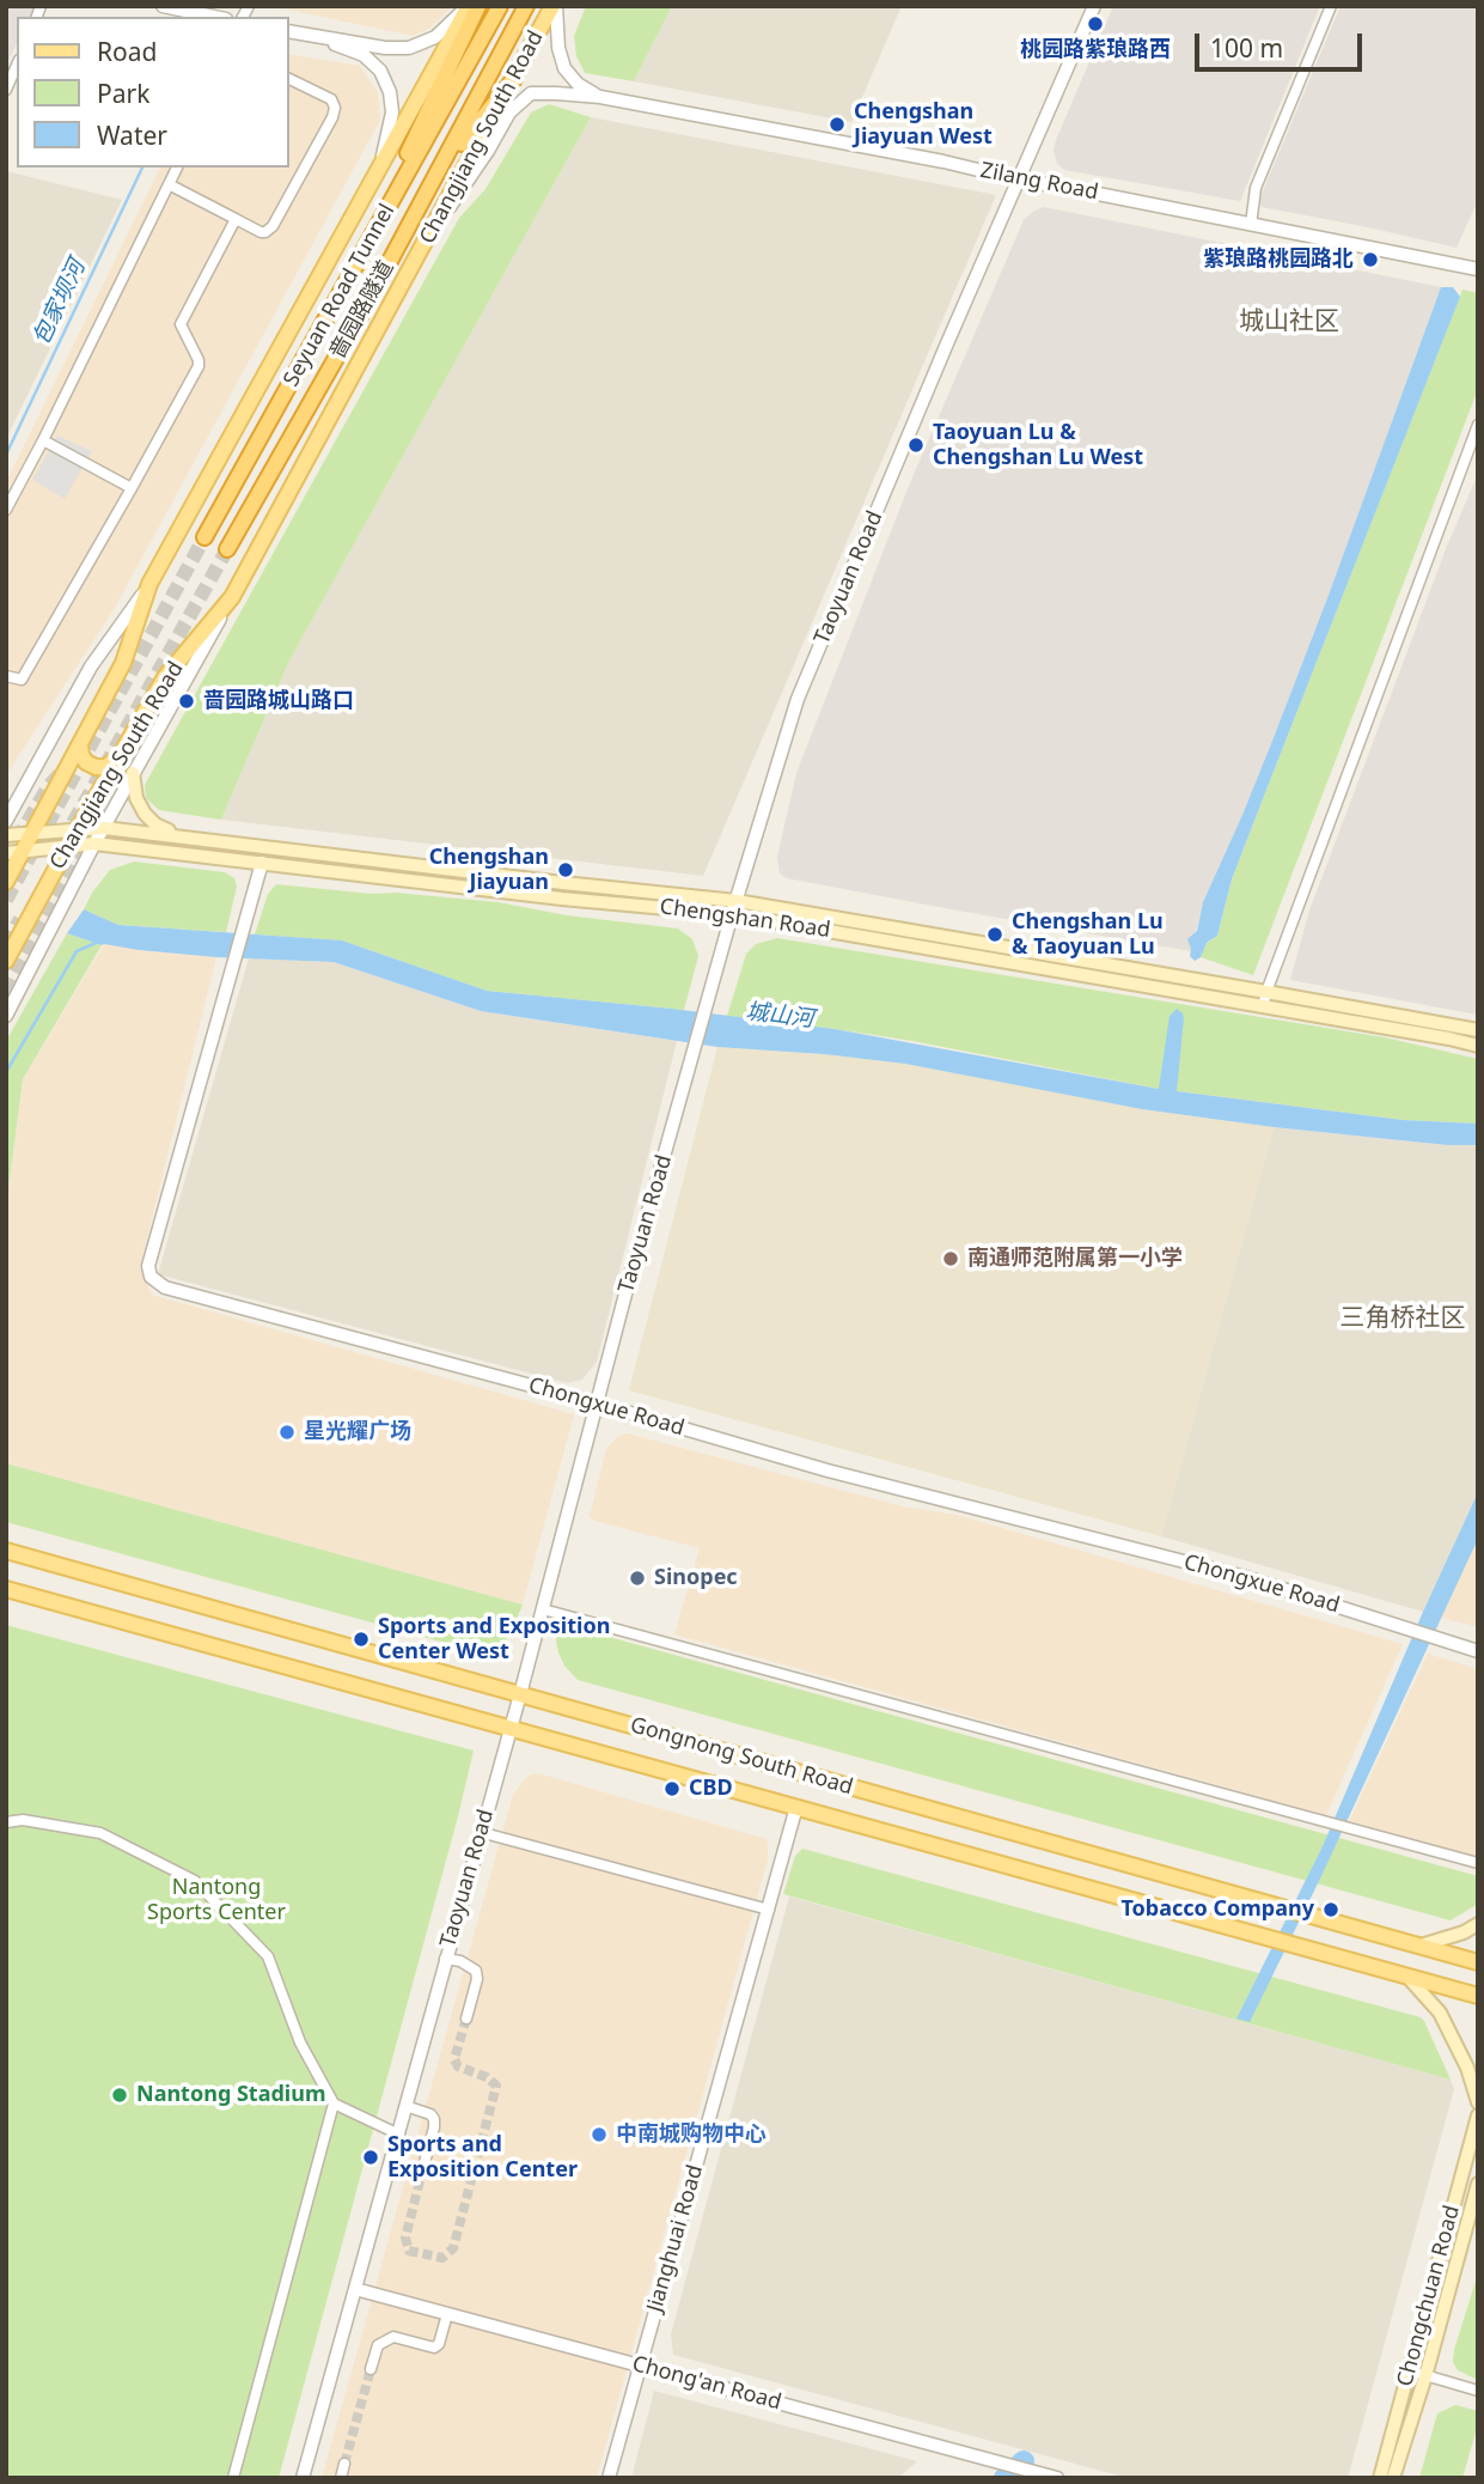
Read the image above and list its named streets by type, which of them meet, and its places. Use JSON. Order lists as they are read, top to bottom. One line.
{"streets":{"highway":["Seyuan Road Tunnel","啬园路隧道"],"main road":["Changjiang South Road","Chengshan Road","Gongnong South Road","Chongchuan Road"],"street":["Zilang Road","Taoyuan Road","Chongxue Road","Jianghuai Road","Chong'an Road"]},"crossings":[["Changjiang South Road","Zilang Road"],["Changjiang South Road","Chengshan Road"],["Zilang Road","Taoyuan Road"],["Taoyuan Road","Chengshan Road"],["Taoyuan Road","Chongxue Road"],["Taoyuan Road","Gongnong South Road"],["Taoyuan Road","Chong'an Road"],["Chengshan Road","Chongxue Road"],["Gongnong South Road","Jianghuai Road"],["Jianghuai Road","Chong'an Road"]],"districts":["城山社区","三角桥社区"],"water":["包家坝河","城山河"],"parks":["Nantong Sports Center"],"places":["桃园路紫琅路西","Chengshan Jiayuan West","紫琅路桃园路北","Taoyuan Lu & Chengshan Lu West","啬园路城山路口","Chengshan Jiayuan","Chengshan Lu & Taoyuan Lu","南通师范附属第一小学","星光耀广场","Sinopec","Sports and Exposition Center West","CBD","Tobacco Company","Nantong Stadium","中南城购物中心","Sports and Exposition Center"],"legend":["Road","Park","Water"],"scale_bar":"100 m"}
